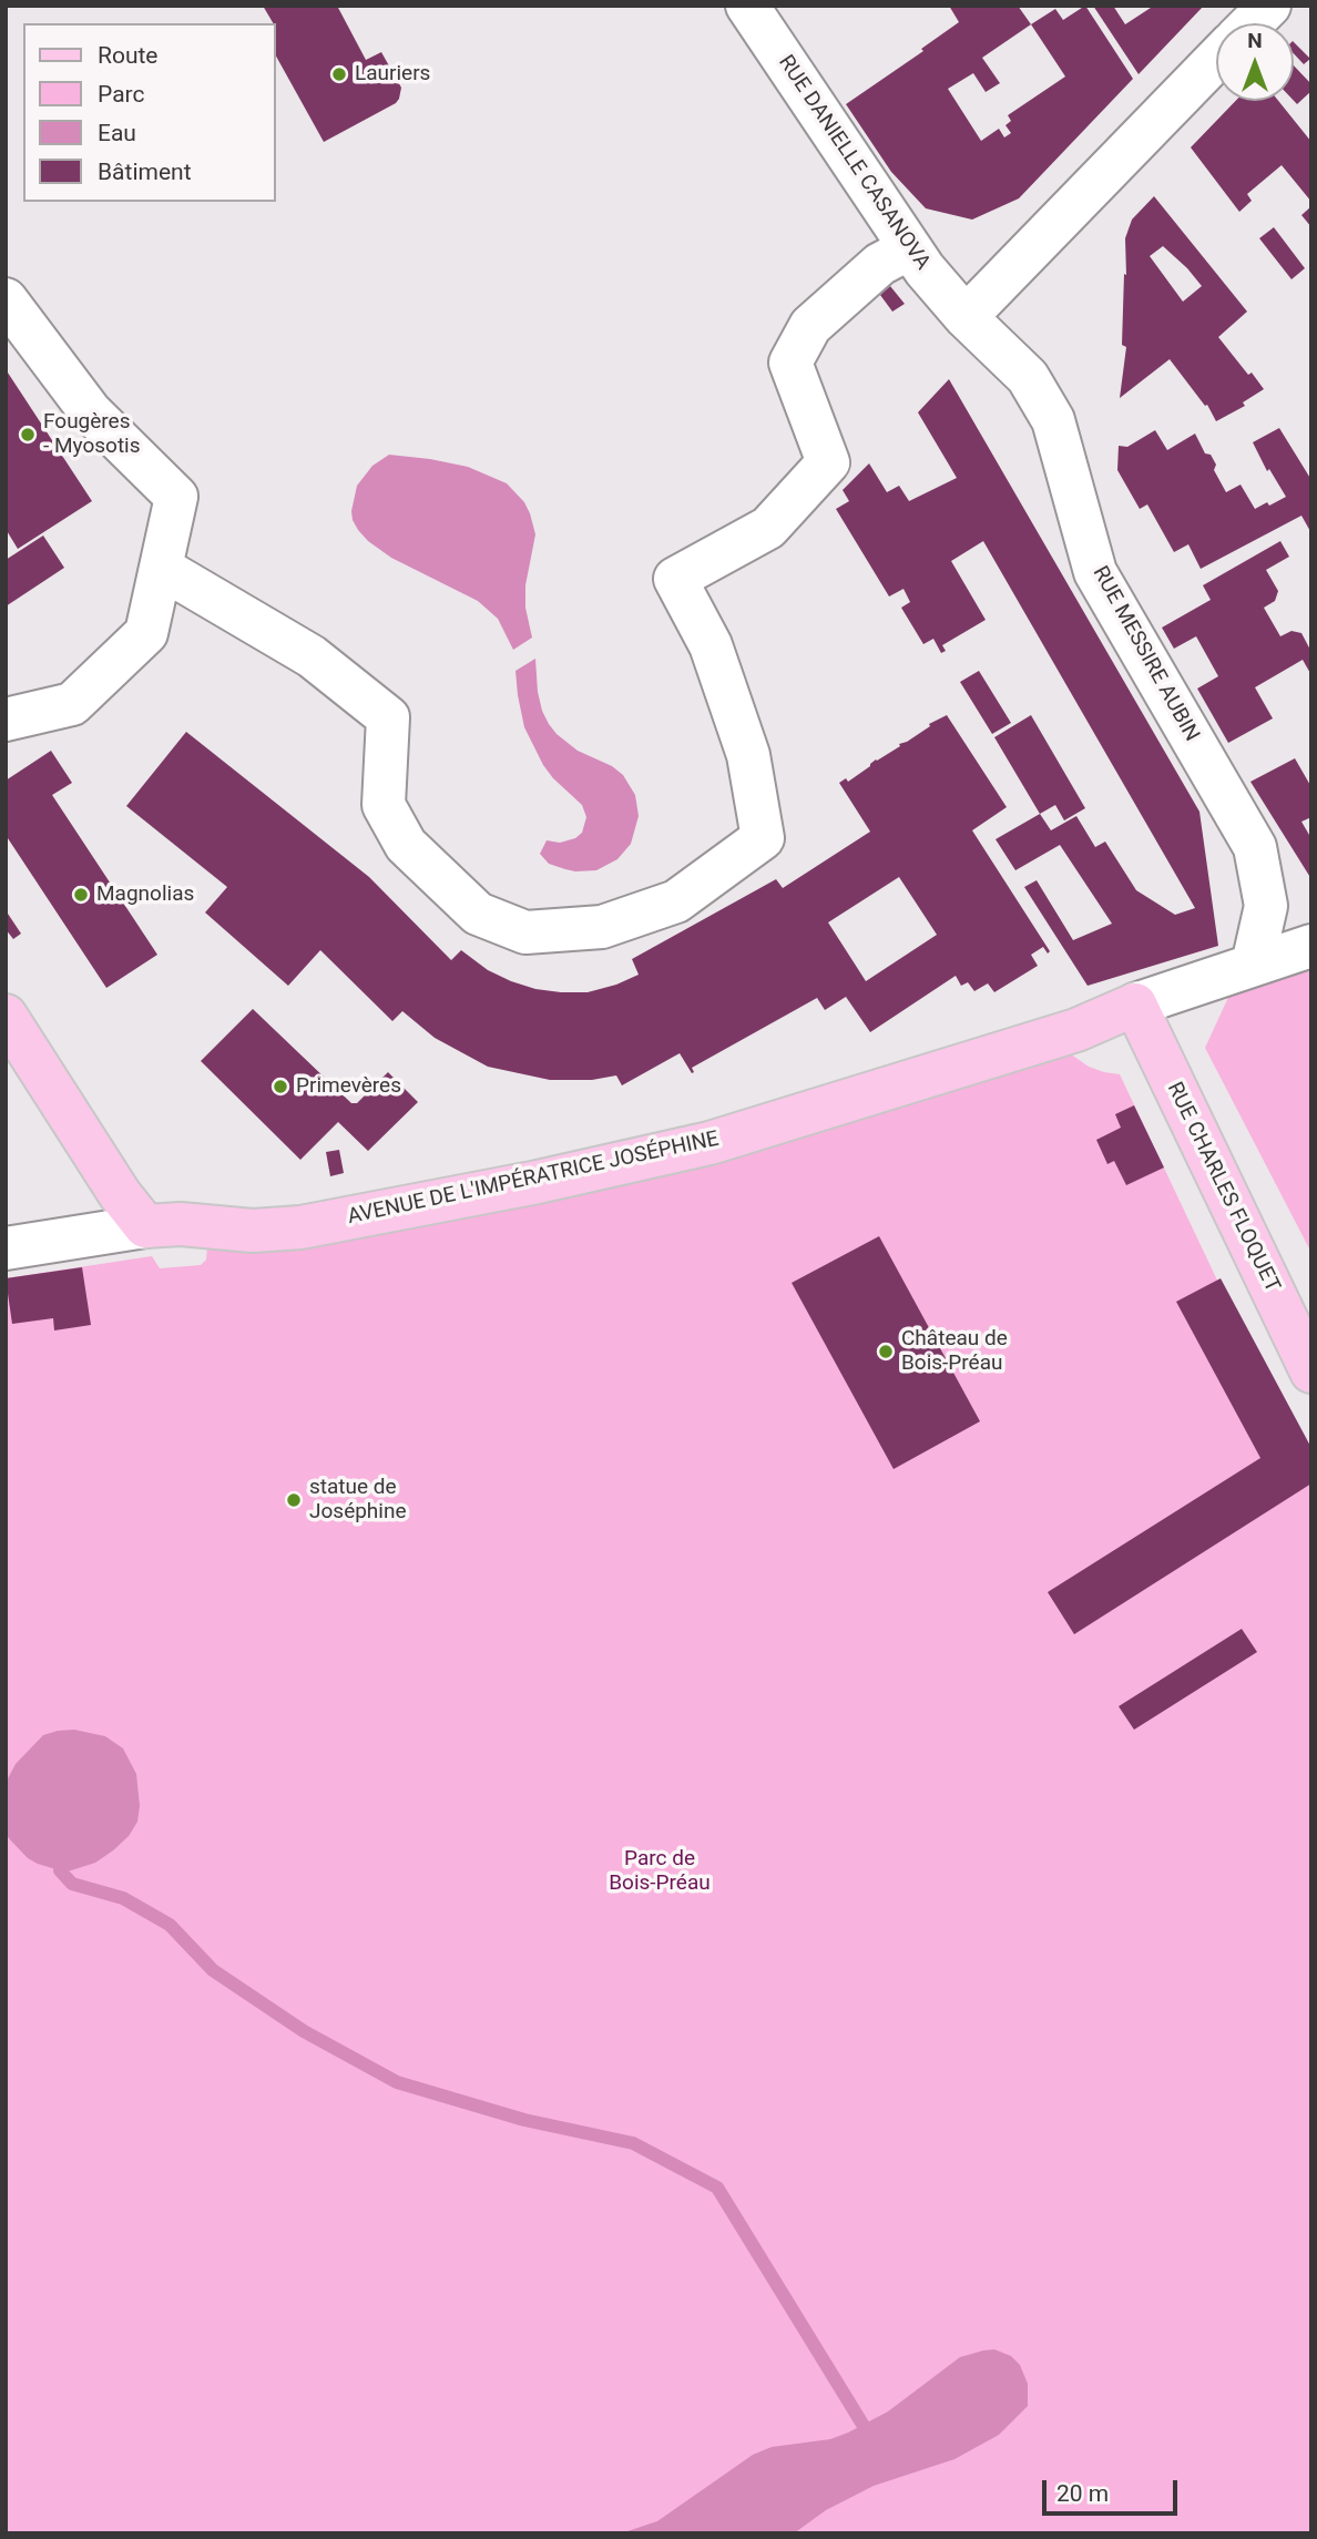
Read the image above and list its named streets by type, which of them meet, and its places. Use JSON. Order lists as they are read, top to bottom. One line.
{"streets":{"main road":["AVENUE DE L'IMPÉRATRICE JOSÉPHINE","RUE CHARLES FLOQUET"],"street":["RUE DANIELLE CASANOVA","RUE MESSIRE AUBIN"]},"crossings":[["RUE DANIELLE CASANOVA","RUE MESSIRE AUBIN"],["AVENUE DE L'IMPÉRATRICE JOSÉPHINE","RUE CHARLES FLOQUET"]],"parks":["Parc de Bois-Préau"],"places":["Lauriers","Fougères - Myosotis","Magnolias","Primevères","Château de Bois-Préau","statue de Joséphine"],"legend":["Route","Parc","Eau","Bâtiment"],"scale_bar":"20 m","north":"top"}
